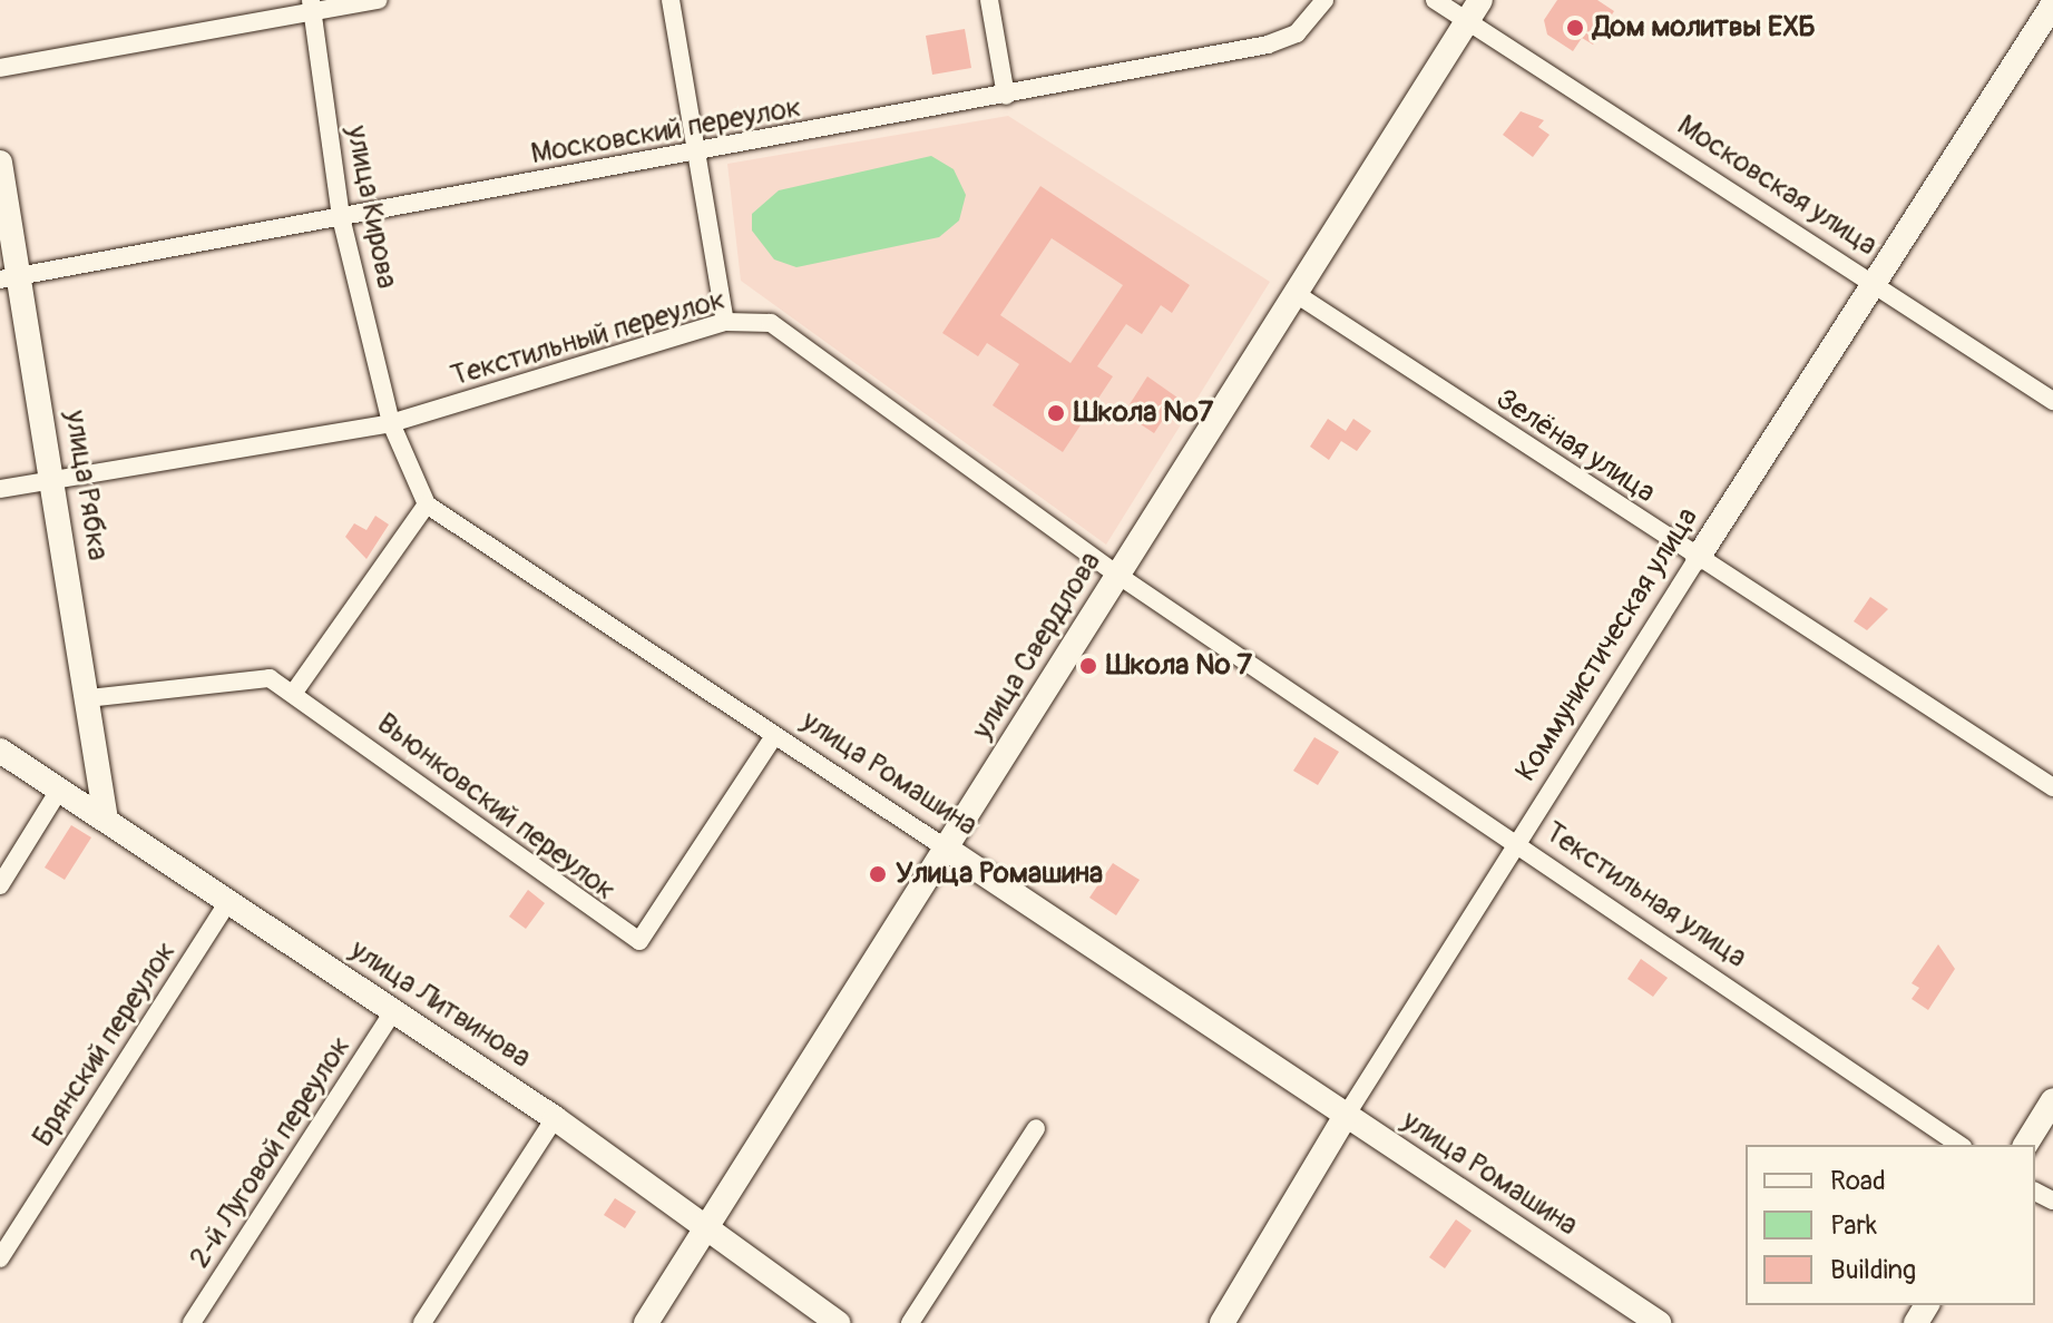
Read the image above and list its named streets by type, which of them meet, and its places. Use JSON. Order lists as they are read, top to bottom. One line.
{"streets":{"main road":["улица Рябка","Коммунистическая улица","улица Свердлова","улица Ромашина","улица Литвинова"],"street":["Московский переулок","Московская улица","улица Кирова","Текстильный переулок","Зелёная улица","Вьюнковский переулок","Текстильная улица","Брянский переулок","2-й Луговой переулок"]},"crossings":[["Московский переулок","улица Кирова"],["Московский переулок","улица Рябка"],["Московская улица","Коммунистическая улица"],["Московская улица","улица Свердлова"],["улица Кирова","Текстильный переулок"],["Текстильный переулок","улица Рябка"],["Текстильный переулок","улица Свердлова"],["Текстильный переулок","Текстильная улица"],["Зелёная улица","Коммунистическая улица"],["Зелёная улица","улица Свердлова"],["улица Рябка","Вьюнковский переулок"],["улица Рябка","улица Литвинова"],["Коммунистическая улица","улица Ромашина"],["Коммунистическая улица","Текстильная улица"],["улица Свердлова","улица Ромашина"],["улица Свердлова","Текстильная улица"],["улица Свердлова","улица Литвинова"],["улица Ромашина","Вьюнковский переулок"],["улица Литвинова","Брянский переулок"],["улица Литвинова","2-й Луговой переулок"]],"places":["Дом молитвы ЕХБ","Школа №7","Школа № 7","Улица Ромашина"],"legend":["Road","Park","Building"]}
